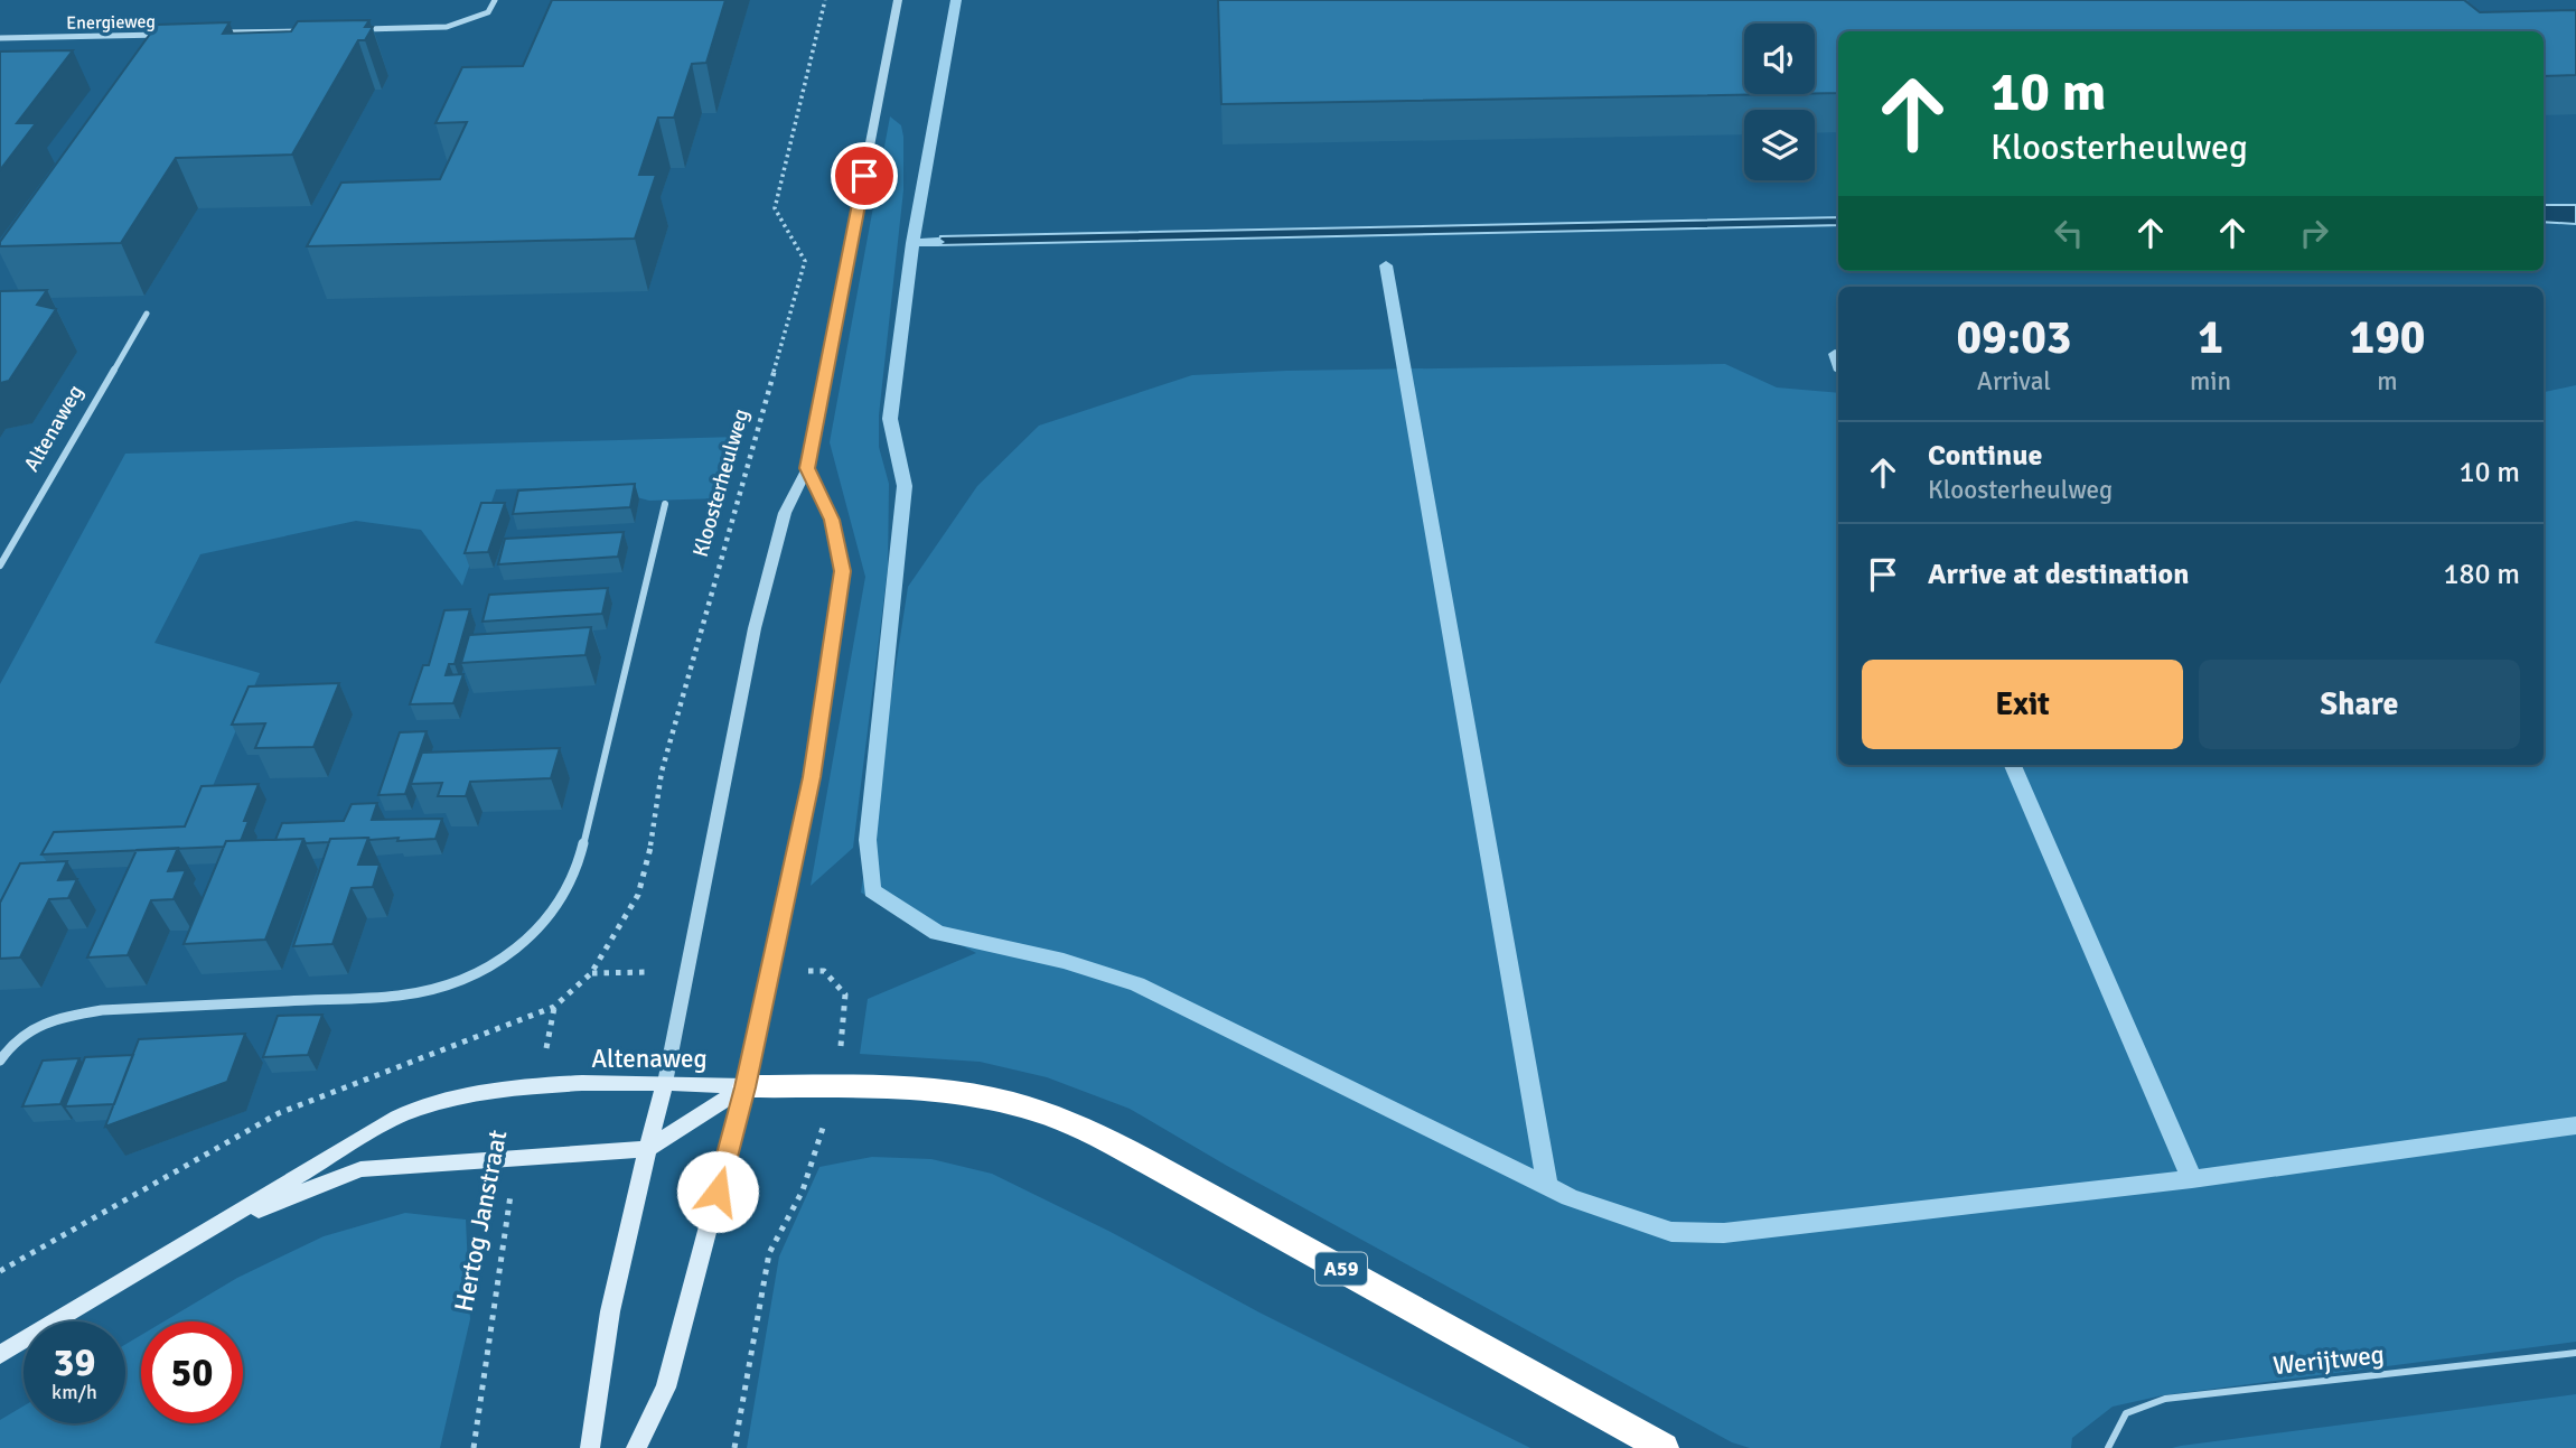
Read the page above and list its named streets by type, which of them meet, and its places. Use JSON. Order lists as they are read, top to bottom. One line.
{"streets":{"highway":["A59"],"main road":["Altenaweg"],"street":["Energieweg"],"lane":["Werijtweg"],"path":["Kloosterheulweg","Hertog Janstraat"]},"crossings":[["Altenaweg","Hertog Janstraat"],["Altenaweg","A59"]],"page":{"turn":["10 m","Kloosterheulweg"],"eta":["09:03","Arrival","1","min","190","m"],"list":[{"name":"Continue","note":"Kloosterheulweg","value":"10 m"},{"name":"Arrive at destination","value":"180 m"}],"buttons":["Exit","Share"],"speed":"39 km/h","limit":"50"}}
